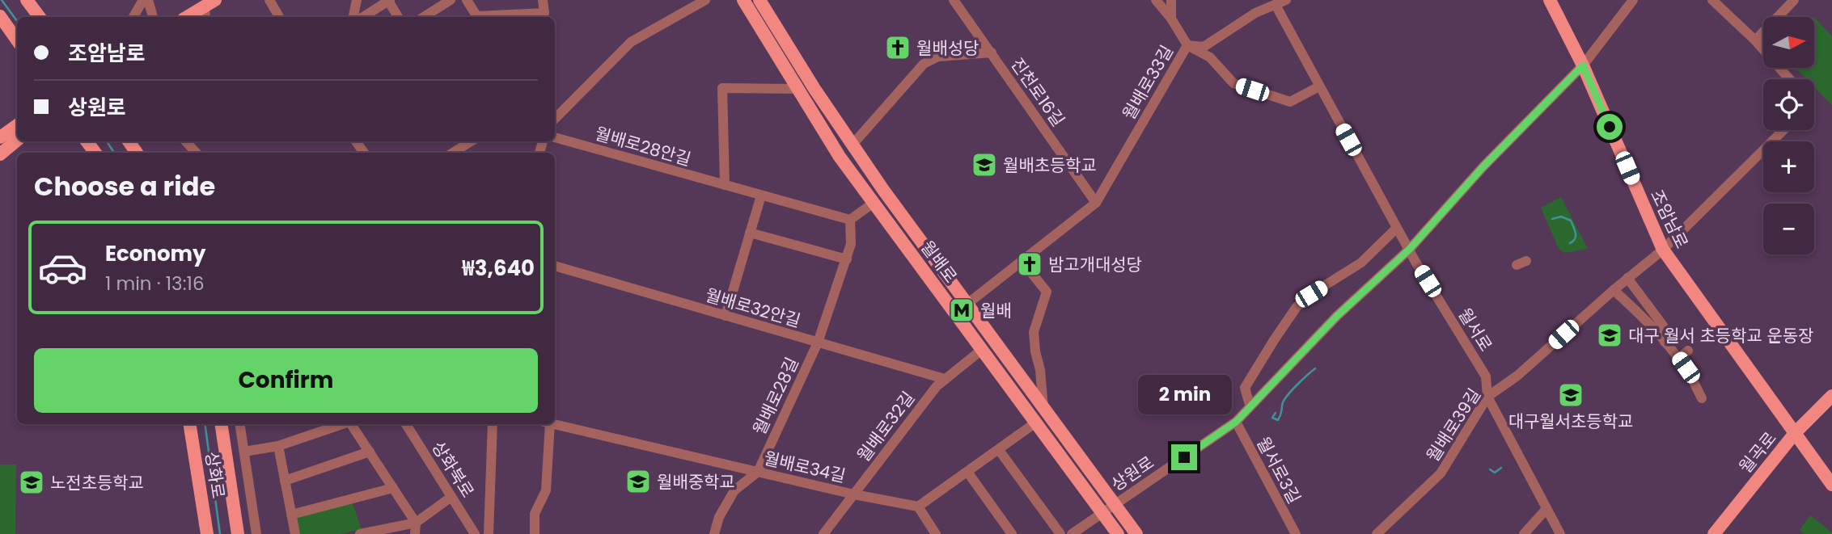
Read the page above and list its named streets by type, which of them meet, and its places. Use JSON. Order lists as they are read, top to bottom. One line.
{"streets":{"main road":["조암남로","월배로","월곡로","상화로"],"street":["월배로33길","진천로16길","월배로28안길","월배로32안길","월서로","월배로28길","월배로39길","월배로32길","월배로34길","상화북로","월서로3길","상원로"]},"crossings":[["월배로33길","진천로16길"],["월배로33길","월서로"],["월배로28안길","월배로28길"],["조암남로","월배로39길"],["조암남로","월곡로"],["조암남로","상원로"],["월배로","월배로32길"],["월배로","상원로"],["월배로32안길","월배로28길"],["월배로32안길","월배로32길"],["월서로","월배로39길"],["월서로","상원로"],["월배로28길","월배로34길"],["월배로32길","월배로34길"],["월서로3길","상원로"]],"places":{"church":["월배성당","밤고개대성당"],"school or university":["월배초등학교","대구 월서 초등학교 운동장","대구월서초등학교","월배중학교","노전초등학교"],"metro station":["월배"]},"north":"right","page":{"map_buttons":["+","−"],"banner":["조암남로","상원로"],"heading":"Choose a ride","list":[{"name":"Economy","note":"1 min · 13:16","value":"₩3,640"}],"buttons":"Confirm","bubble":"2 min"}}
